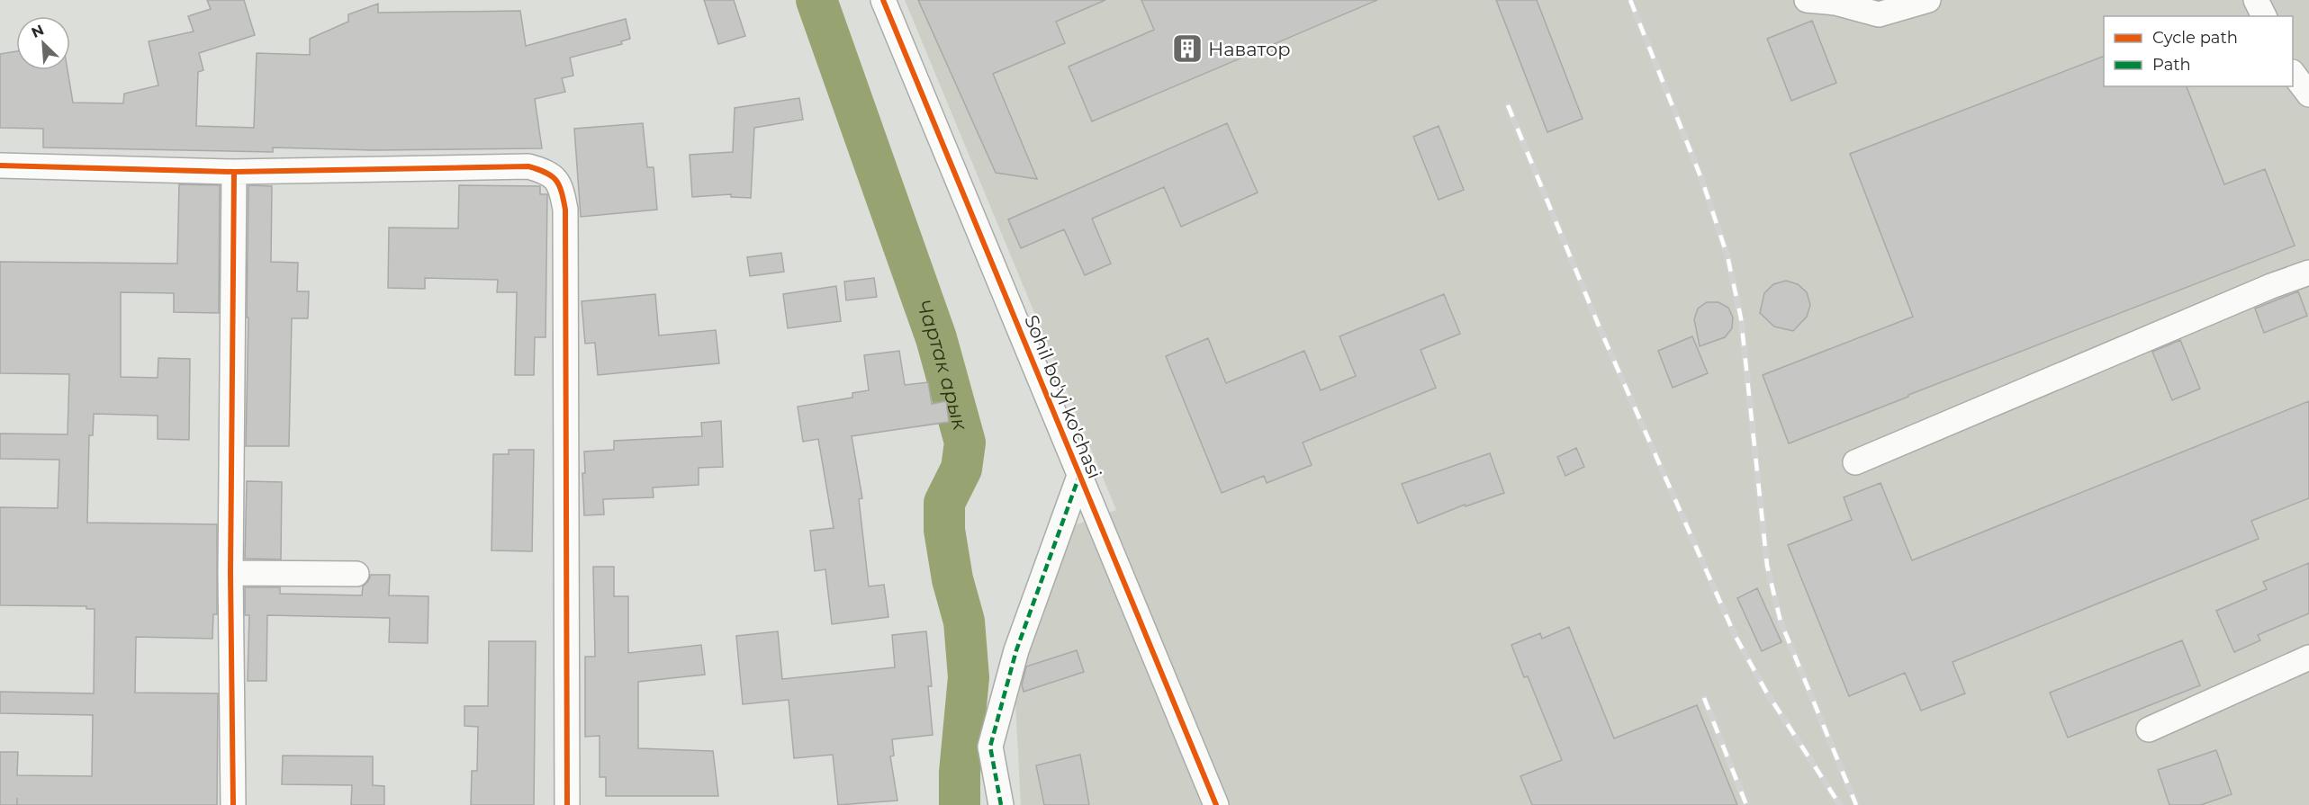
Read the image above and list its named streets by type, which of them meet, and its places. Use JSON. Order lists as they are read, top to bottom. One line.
{"streets":{"street":["Sohil bo'yi ko'chasi"]},"water":["Чартак арык"],"places":{"building":["Наватор"]},"legend":["Cycle path","Path"],"north":"top left"}
